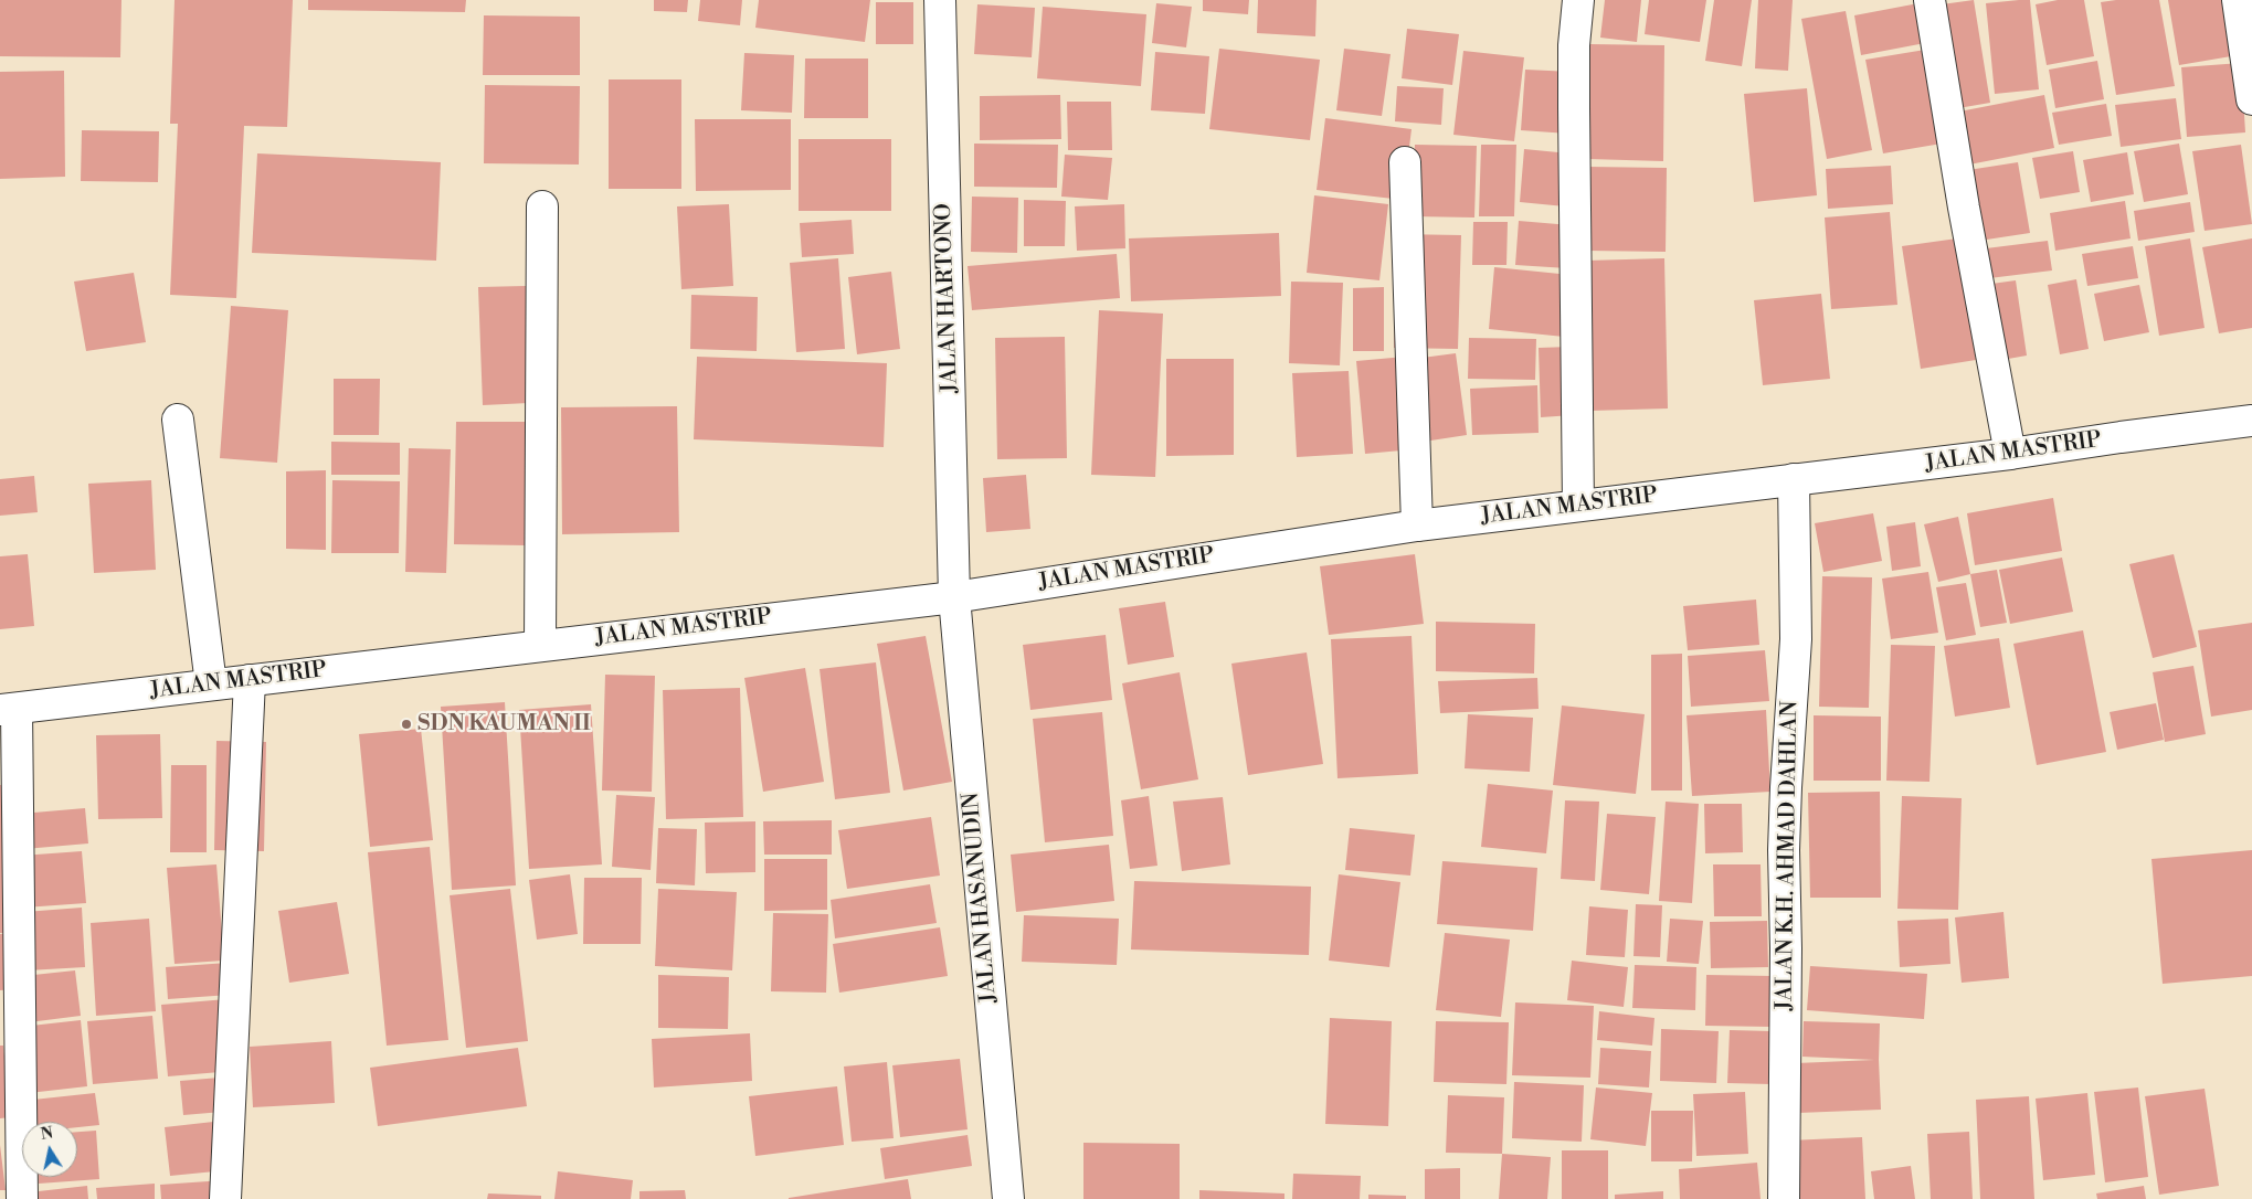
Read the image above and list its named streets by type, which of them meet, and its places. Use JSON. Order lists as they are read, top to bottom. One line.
{"streets":{"street":["JALAN HARTONO","JALAN MASTRIP","JALAN K.H. AHMAD DAHLAN","JALAN HASANUDIN"]},"crossings":[["JALAN HARTONO","JALAN MASTRIP"],["JALAN HARTONO","JALAN HASANUDIN"],["JALAN MASTRIP","JALAN K.H. AHMAD DAHLAN"],["JALAN MASTRIP","JALAN HASANUDIN"]],"places":["SDN KAUMAN II"],"north":"top"}
